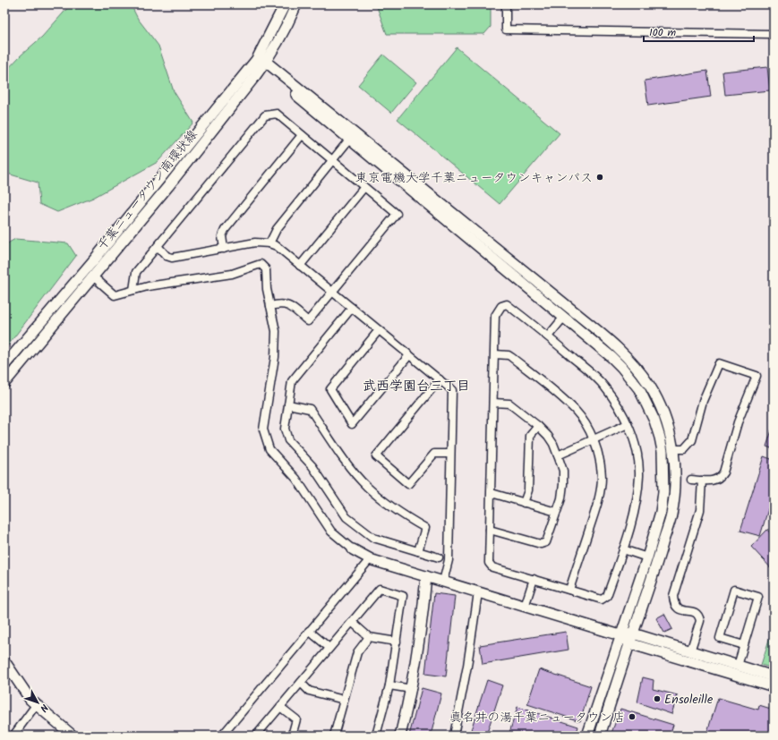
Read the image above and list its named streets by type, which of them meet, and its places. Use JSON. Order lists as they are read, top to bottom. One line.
{"streets":{"street":["千葉ニュータウン南環状線"]},"districts":["武西学園台三丁目"],"places":["東京電機大学千葉ニュータウンキャンパス","Ensoleille","真名井の湯千葉ニュータウン店"],"scale_bar":"100 m","north":"bottom right"}
